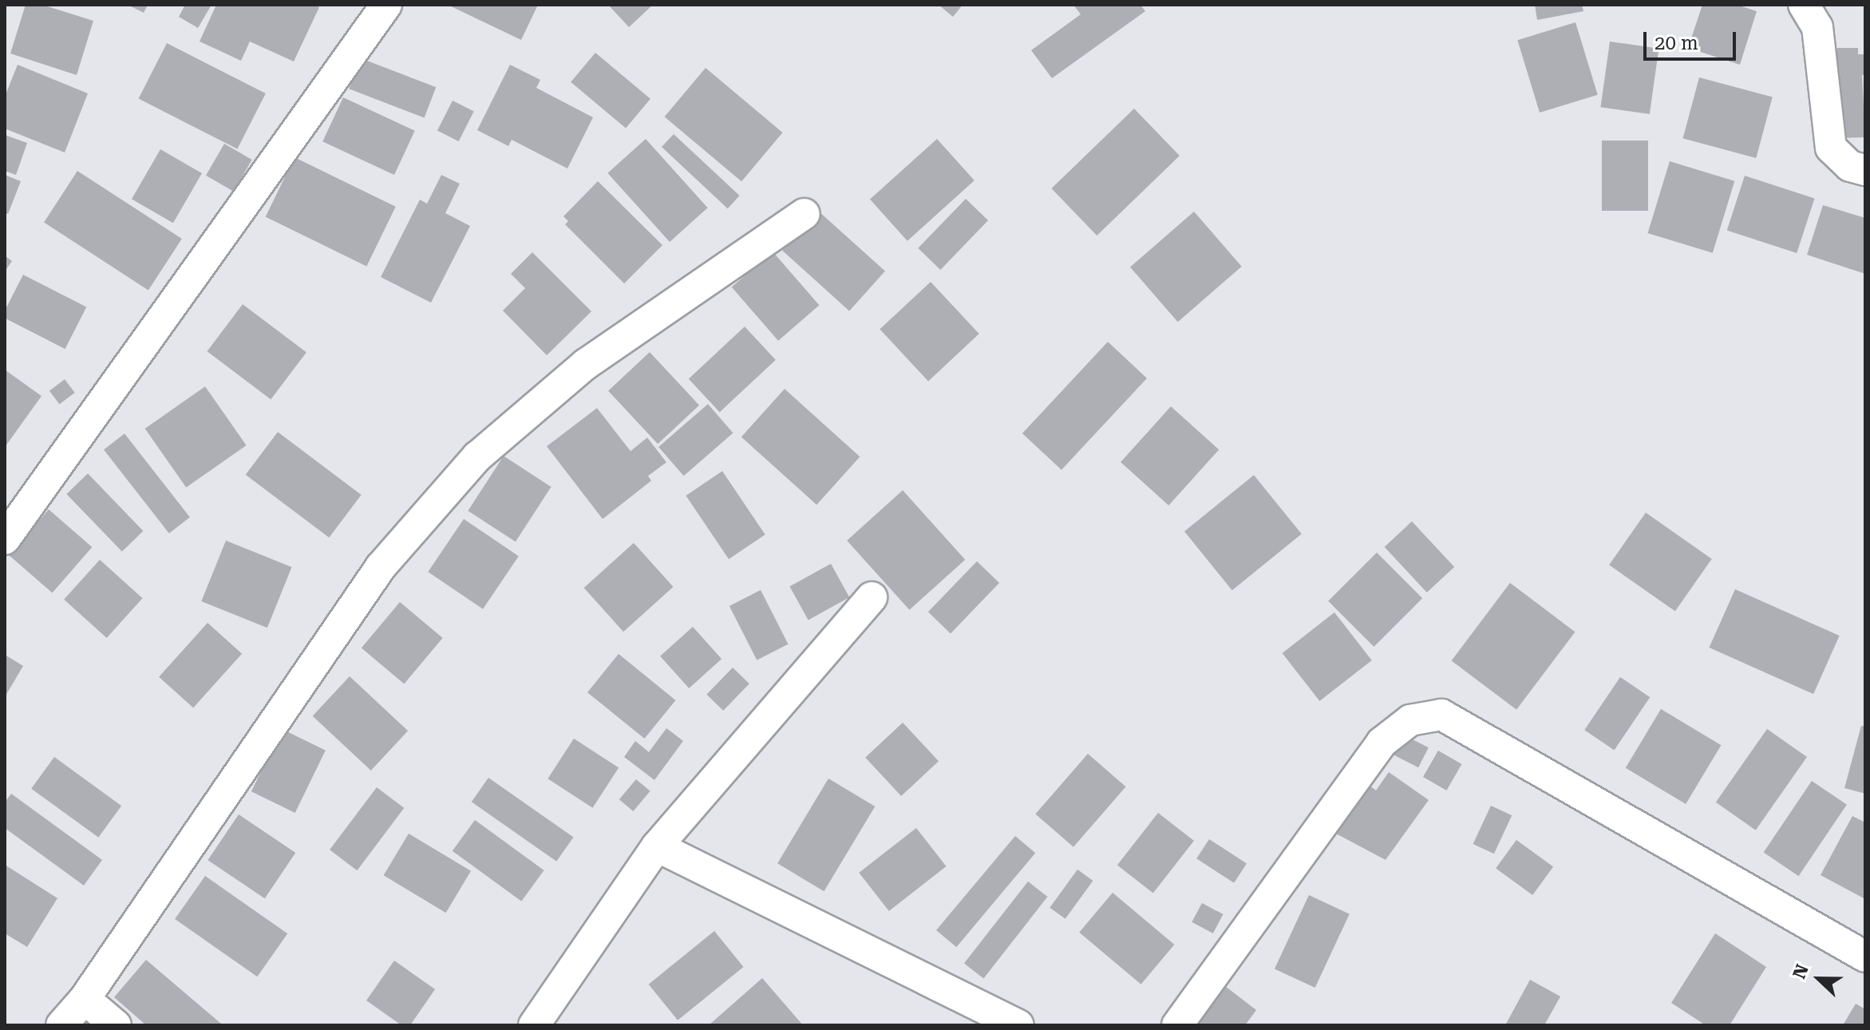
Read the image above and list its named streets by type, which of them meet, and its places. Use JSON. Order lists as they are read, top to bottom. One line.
{"scale_bar":"20 m","north":"left"}
